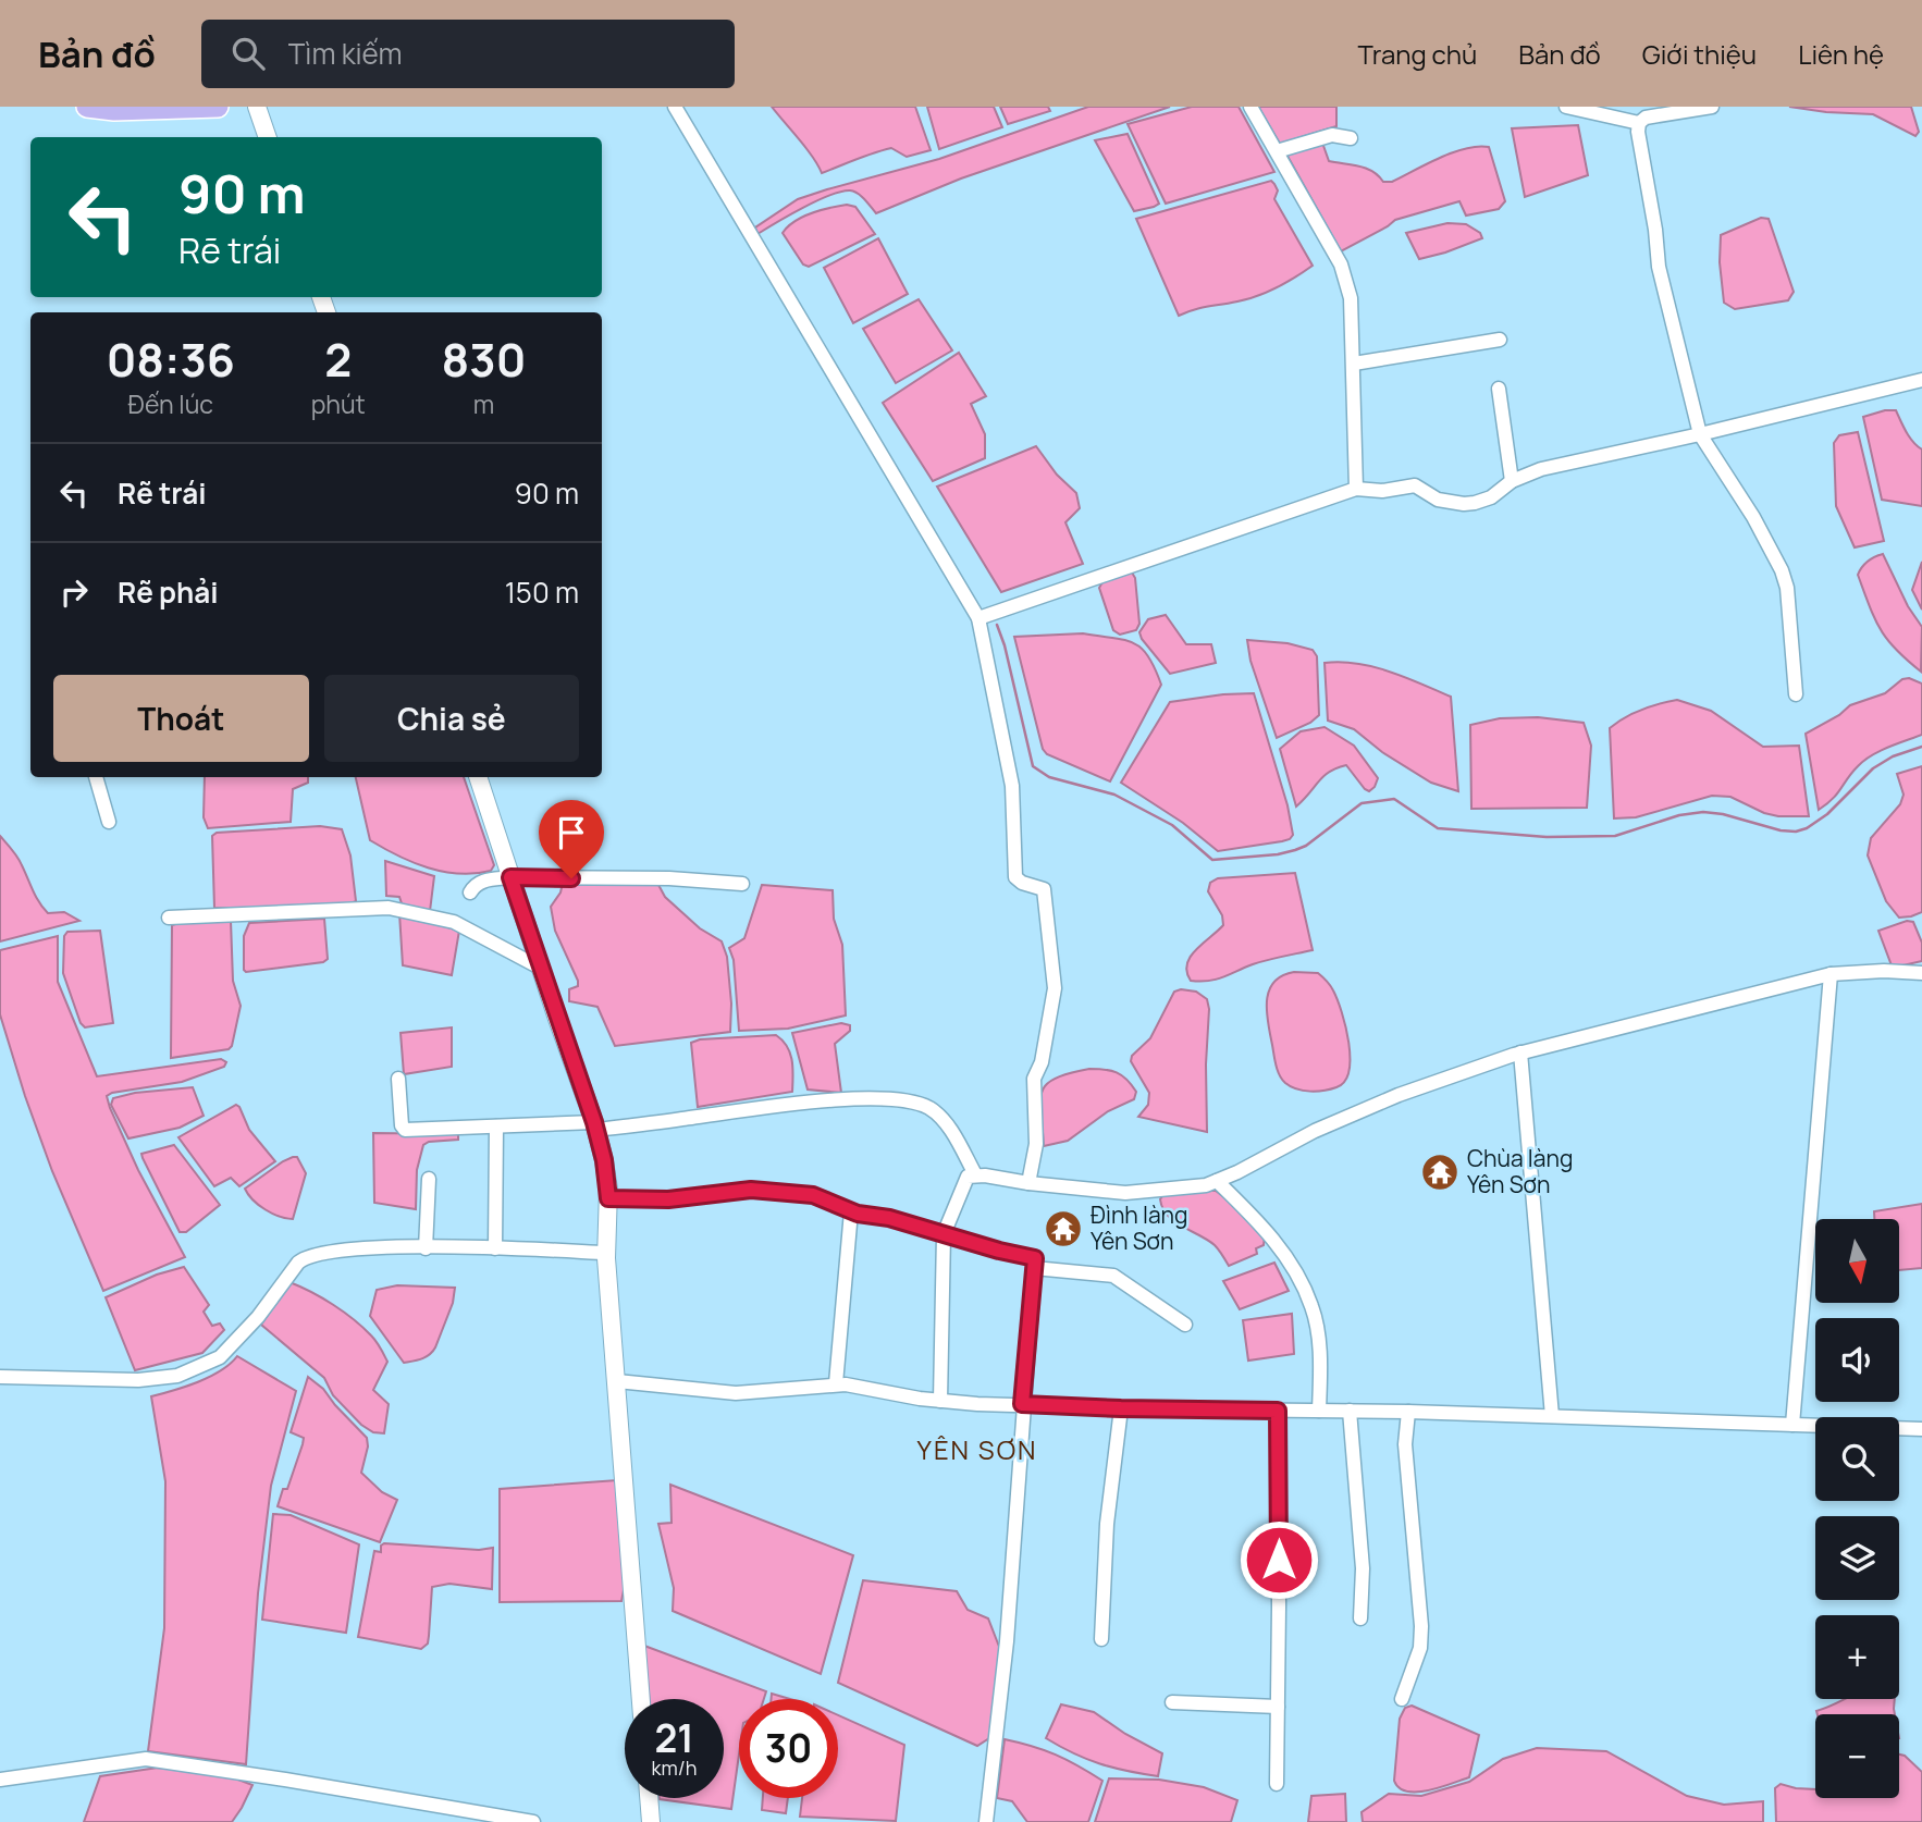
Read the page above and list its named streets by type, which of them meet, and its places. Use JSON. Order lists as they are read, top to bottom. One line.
{"districts":["YÊN SƠN"],"places":{"temple":["Chùa làng Yên Sơn","Đình làng Yên Sơn"]},"north":"bottom","page":{"header":"Bản đồ","search":"Tìm kiếm","nav":["Trang chủ","Bản đồ","Giới thiệu","Liên hệ"],"turn":["90 m","Rẽ trái"],"eta":["08:36","Đến lúc","2","phút","830","m"],"list":[{"name":"Rẽ trái","value":"90 m"},{"name":"Rẽ phải","value":"150 m"}],"buttons":["Thoát","Chia sẻ"],"map_buttons":["+","−"],"speed":"21 km/h","limit":"30"}}
